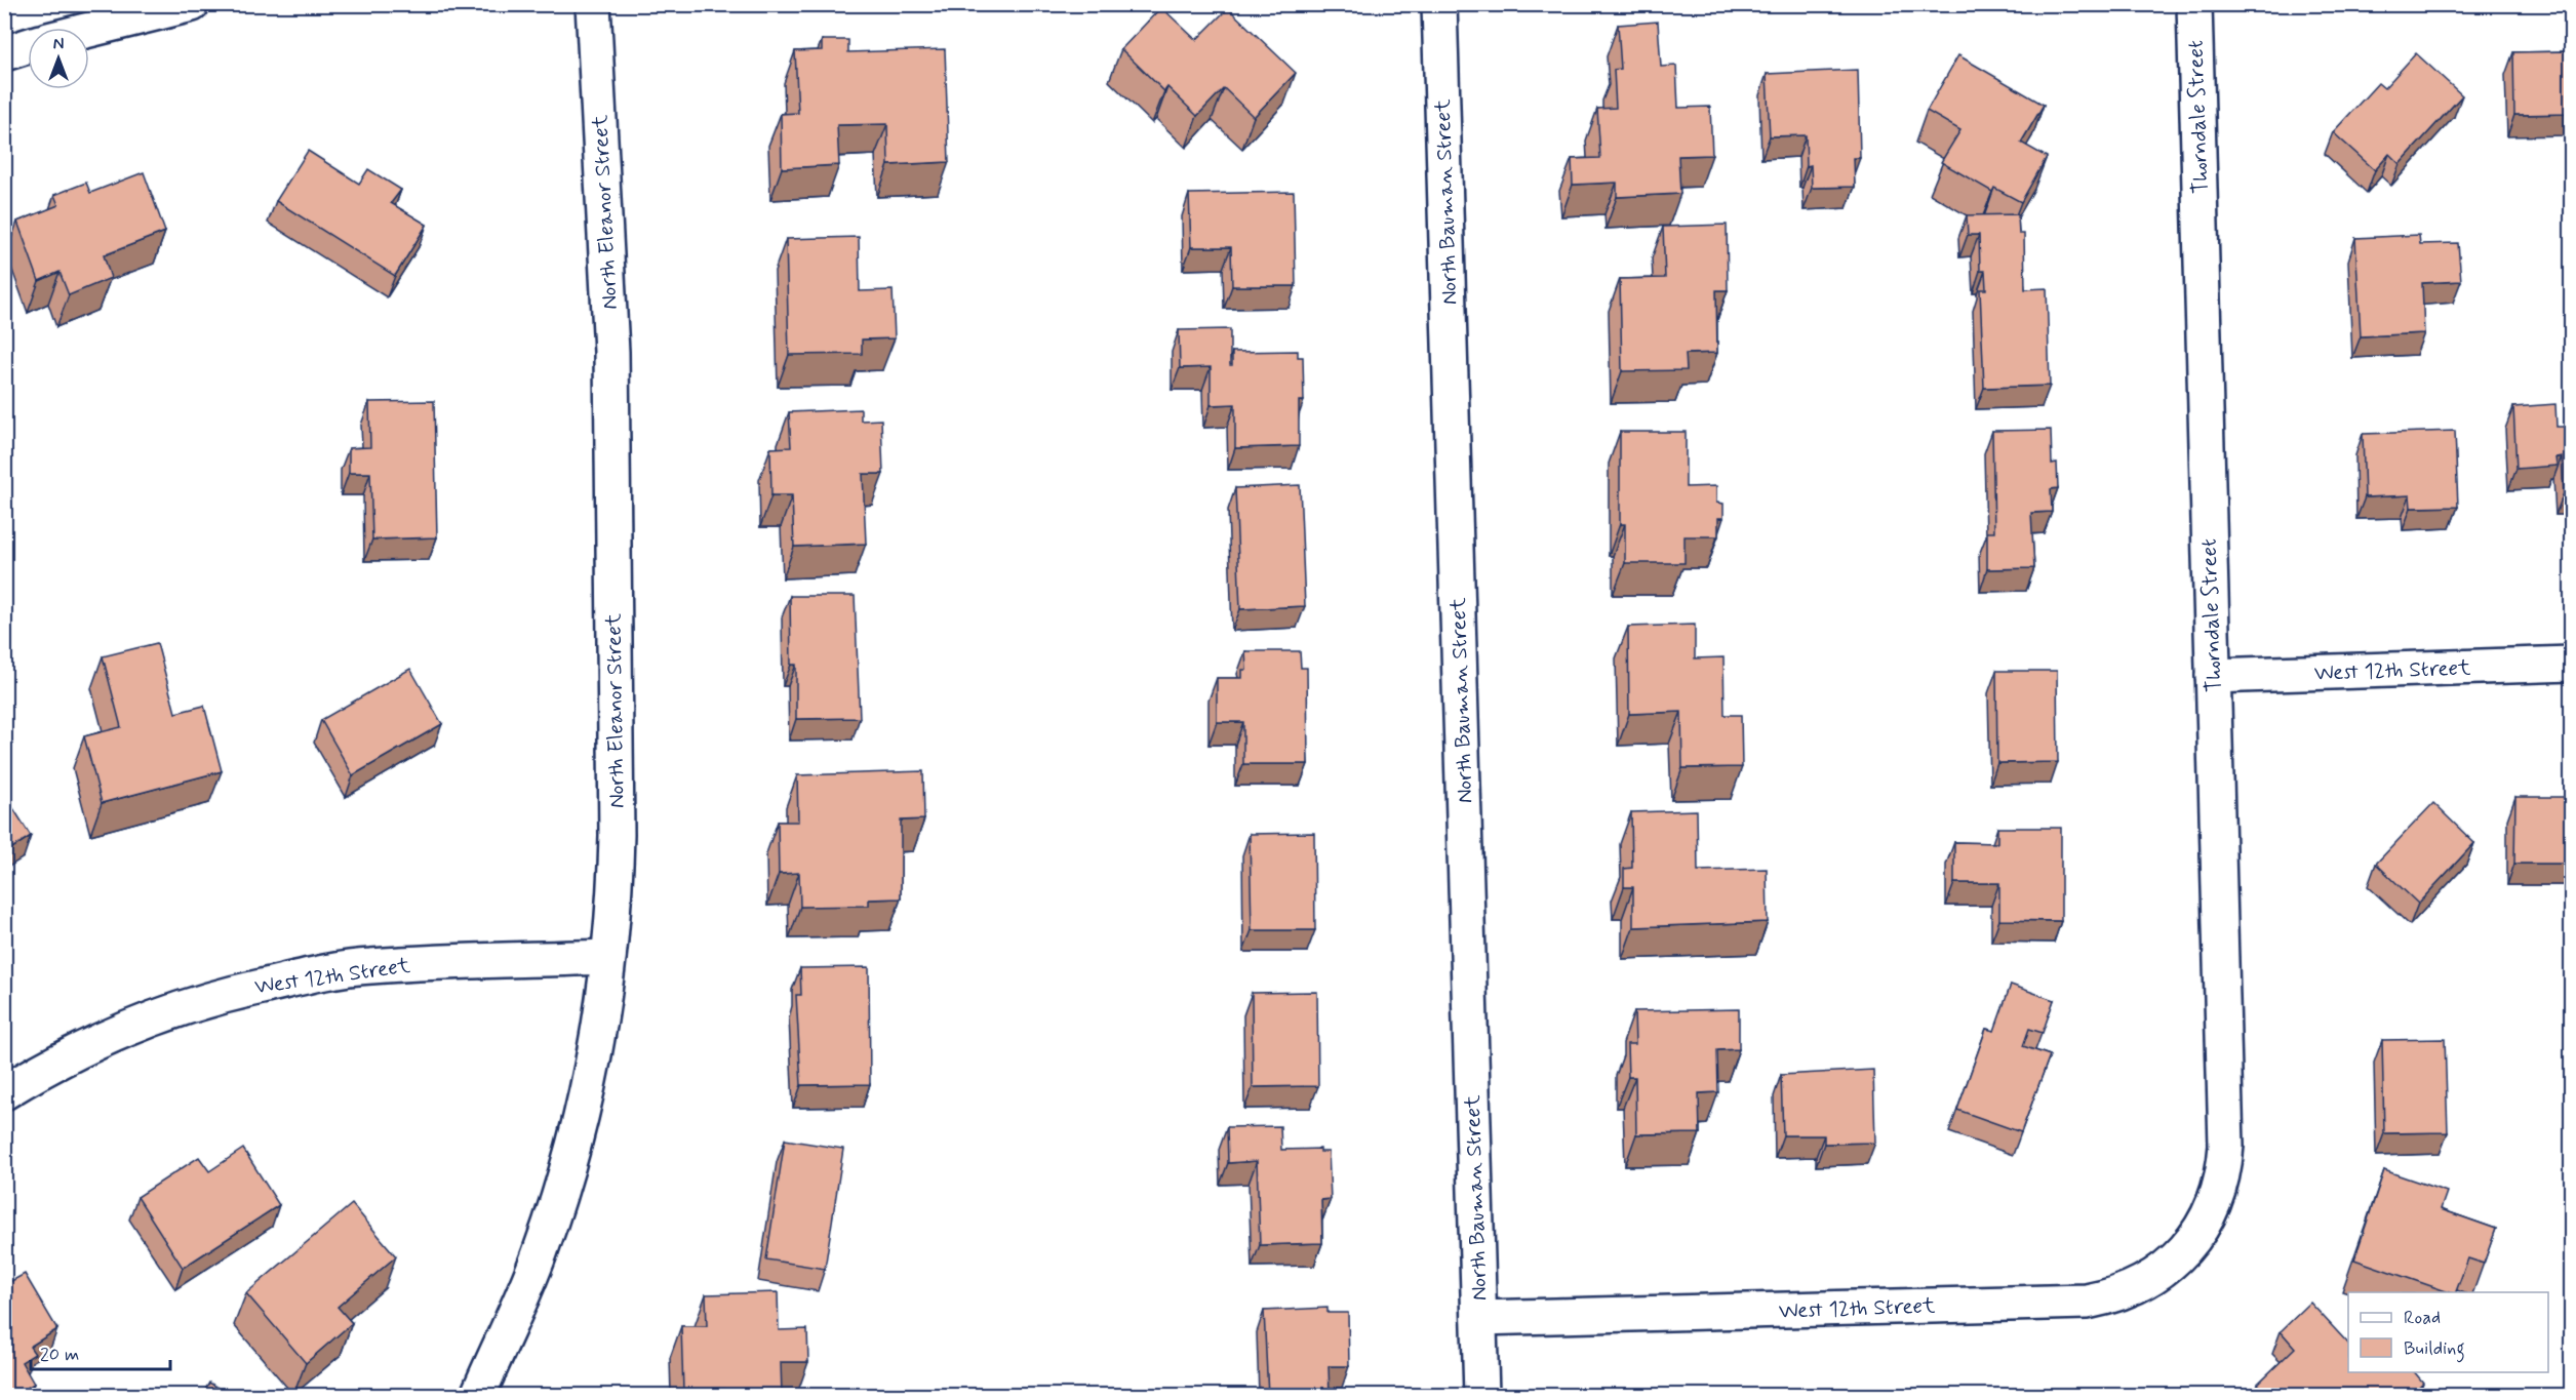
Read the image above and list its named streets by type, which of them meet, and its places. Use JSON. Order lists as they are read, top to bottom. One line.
{"streets":{"street":["Thorndale Street","North Bauman Street","North Eleanor Street","West 12th Street"]},"crossings":[["Thorndale Street","West 12th Street"],["North Bauman Street","West 12th Street"],["North Eleanor Street","West 12th Street"]],"legend":["Road","Building"],"scale_bar":"20 m","north":"top"}
